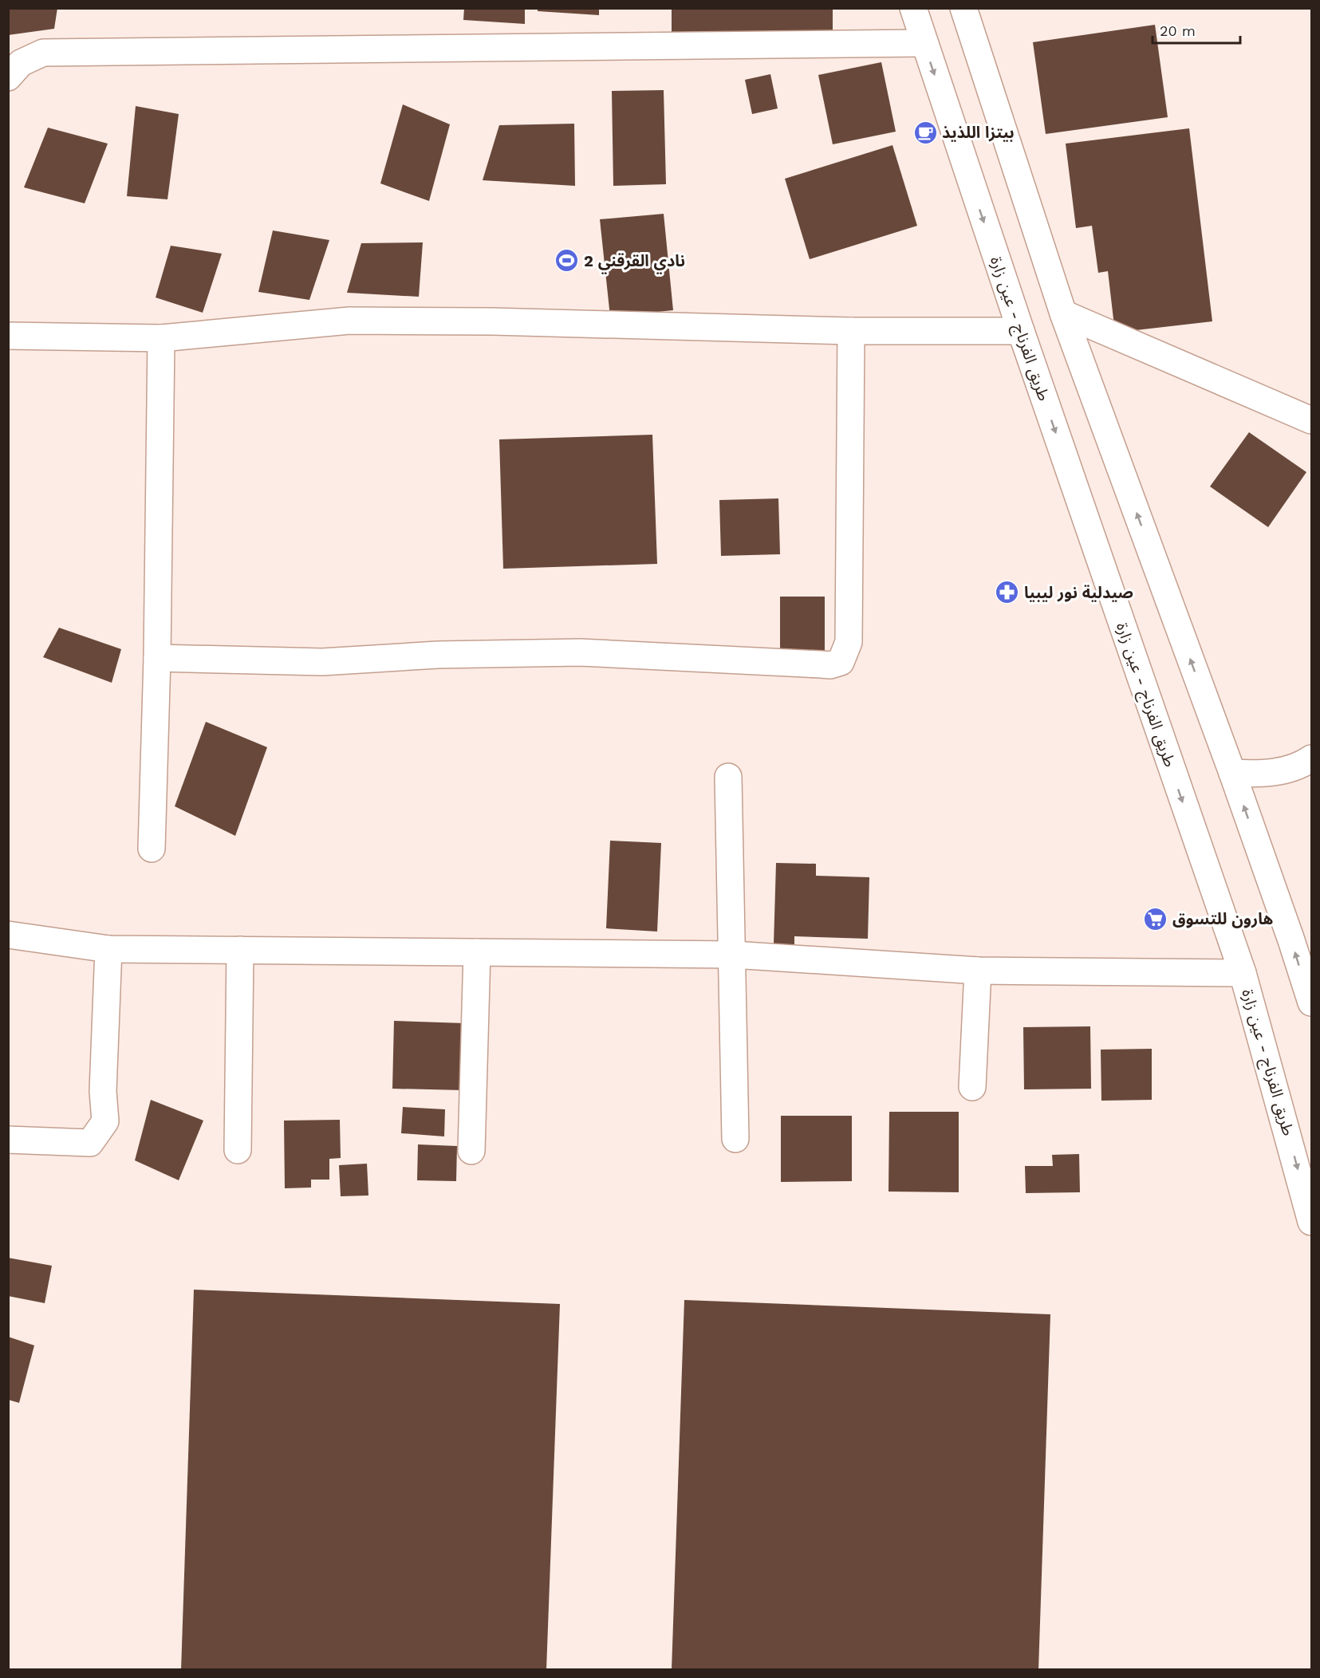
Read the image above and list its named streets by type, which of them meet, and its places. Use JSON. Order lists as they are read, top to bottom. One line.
{"streets":{"street":["طريق الفرناج - عين زارة"]},"places":{"cafe":["بيتزا اللذيذ"],"sports":["نادي القرقني 2"],"pharmacy":["صيدلية نور ليبيا"],"supermarket":["هارون للتسوق"]},"scale_bar":"20 m"}
